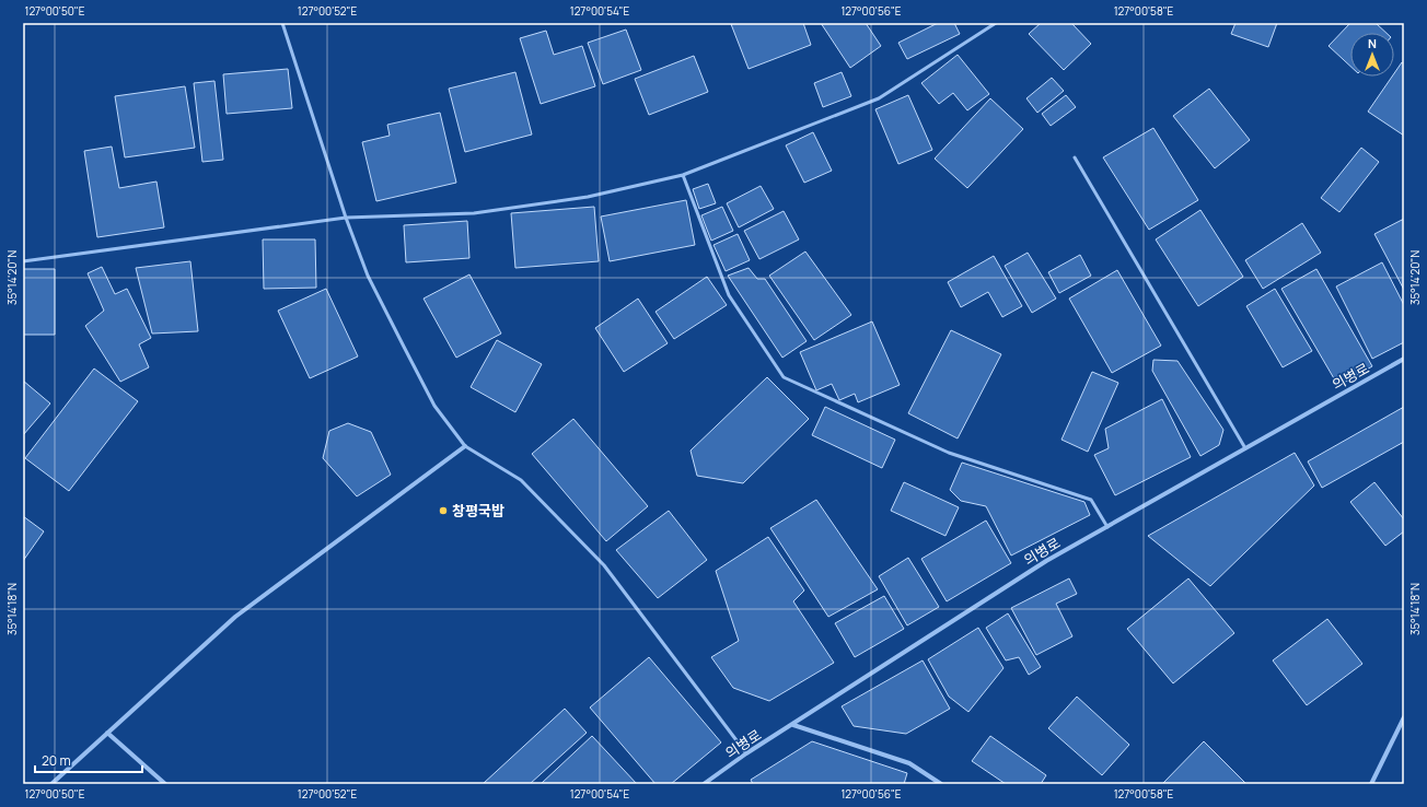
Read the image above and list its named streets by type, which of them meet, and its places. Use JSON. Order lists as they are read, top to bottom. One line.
{"streets":{"street":["의병로"]},"places":["창평국밥"],"scale_bar":"20 m","north":"top","coordinates":["127°00'50\"E","127°00'52\"E","127°00'54\"E","127°00'56\"E","127°00'58\"E","35°14'20\"N","35°14'18\"N"]}
